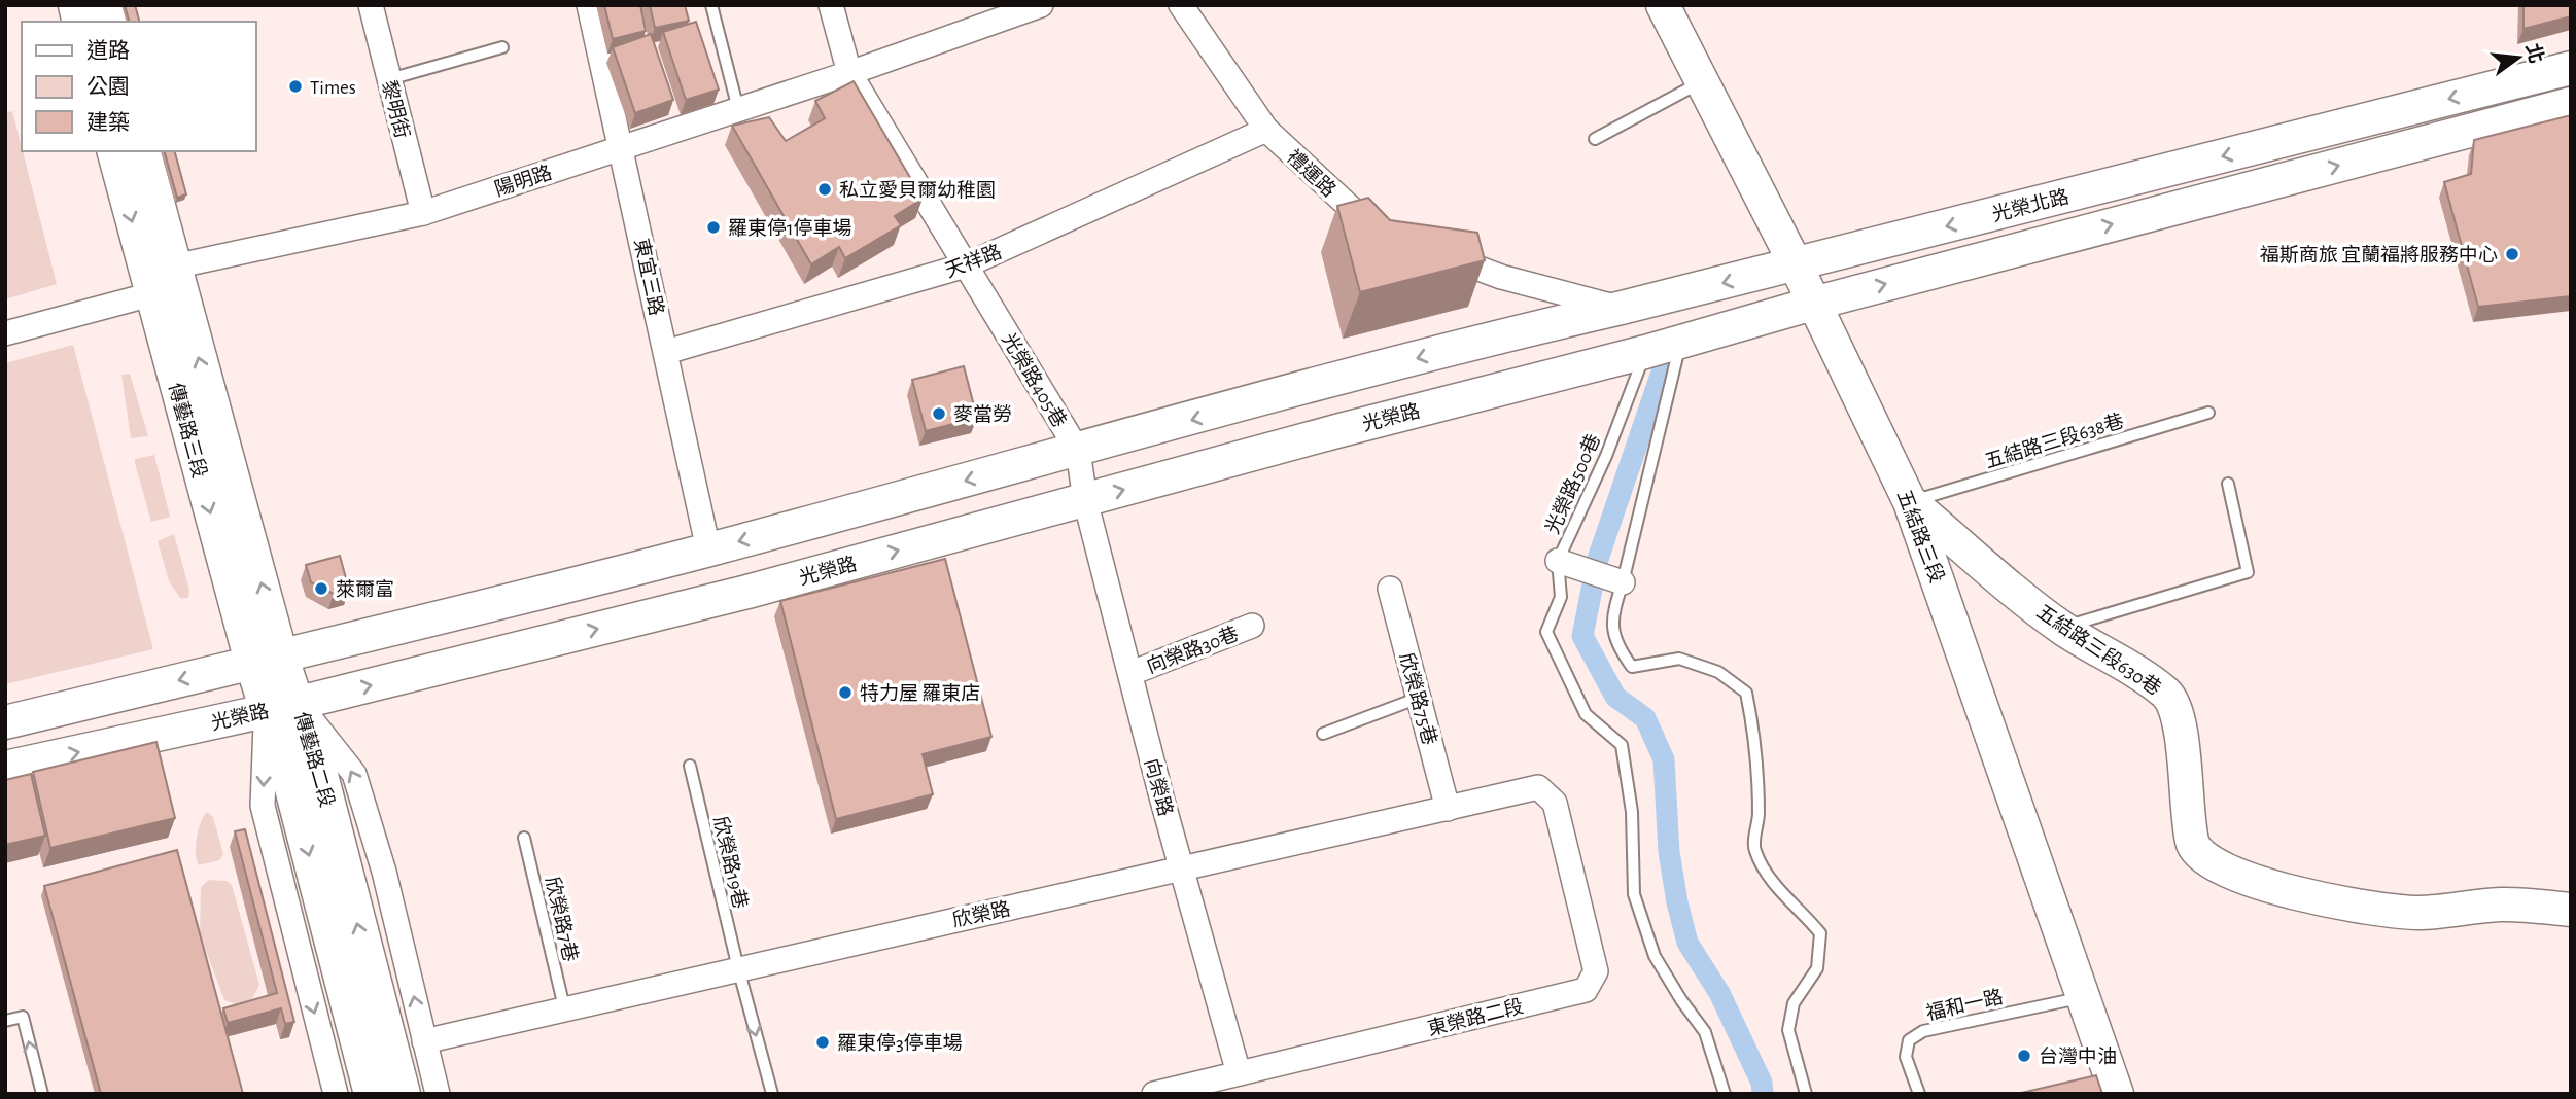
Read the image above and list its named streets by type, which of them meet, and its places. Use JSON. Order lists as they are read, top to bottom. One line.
{"streets":{"street":["黎明街","禮運路","陽明路","光榮北路","天祥路","東宜三路","光榮路405巷","光榮路","傳藝路三段","五結路三段","向榮路30巷","五結路三段630巷","欣榮路75巷","傳藝路二段","向榮路","欣榮路","東榮路二段"],"lane":["五結路三段638巷","光榮路500巷","欣榮路19巷","欣榮路7巷","福和一路"]},"crossings":[["黎明街","陽明路"],["禮運路","天祥路"],["陽明路","東宜三路"],["陽明路","光榮路405巷"],["陽明路","傳藝路三段"],["光榮北路","光榮路405巷"],["光榮北路","光榮路"],["光榮北路","光榮路500巷"],["光榮北路","五結路三段"],["天祥路","東宜三路"],["天祥路","光榮路405巷"],["光榮路405巷","光榮路"],["光榮路405巷","向榮路"],["光榮路","傳藝路三段"],["光榮路","光榮路500巷"],["光榮路","傳藝路二段"],["光榮路","向榮路"],["傳藝路三段","傳藝路二段"],["五結路三段638巷","五結路三段"],["五結路三段638巷","五結路三段630巷"],["五結路三段","五結路三段630巷"],["五結路三段","福和一路"],["向榮路30巷","向榮路"],["欣榮路75巷","欣榮路"],["傳藝路二段","欣榮路"],["向榮路","欣榮路"],["向榮路","東榮路二段"],["欣榮路19巷","欣榮路"],["欣榮路","欣榮路7巷"],["欣榮路","東榮路二段"]],"one_way":["欣榮路19巷"],"places":["Times","私立愛貝爾幼稚園","羅東停1停車場","福斯商旅 宜蘭福將服務中心","麥當勞","萊爾富","特力屋 羅東店","羅東停3停車場","台灣中油"],"legend":["道路","公園","建築"],"north":"right"}
